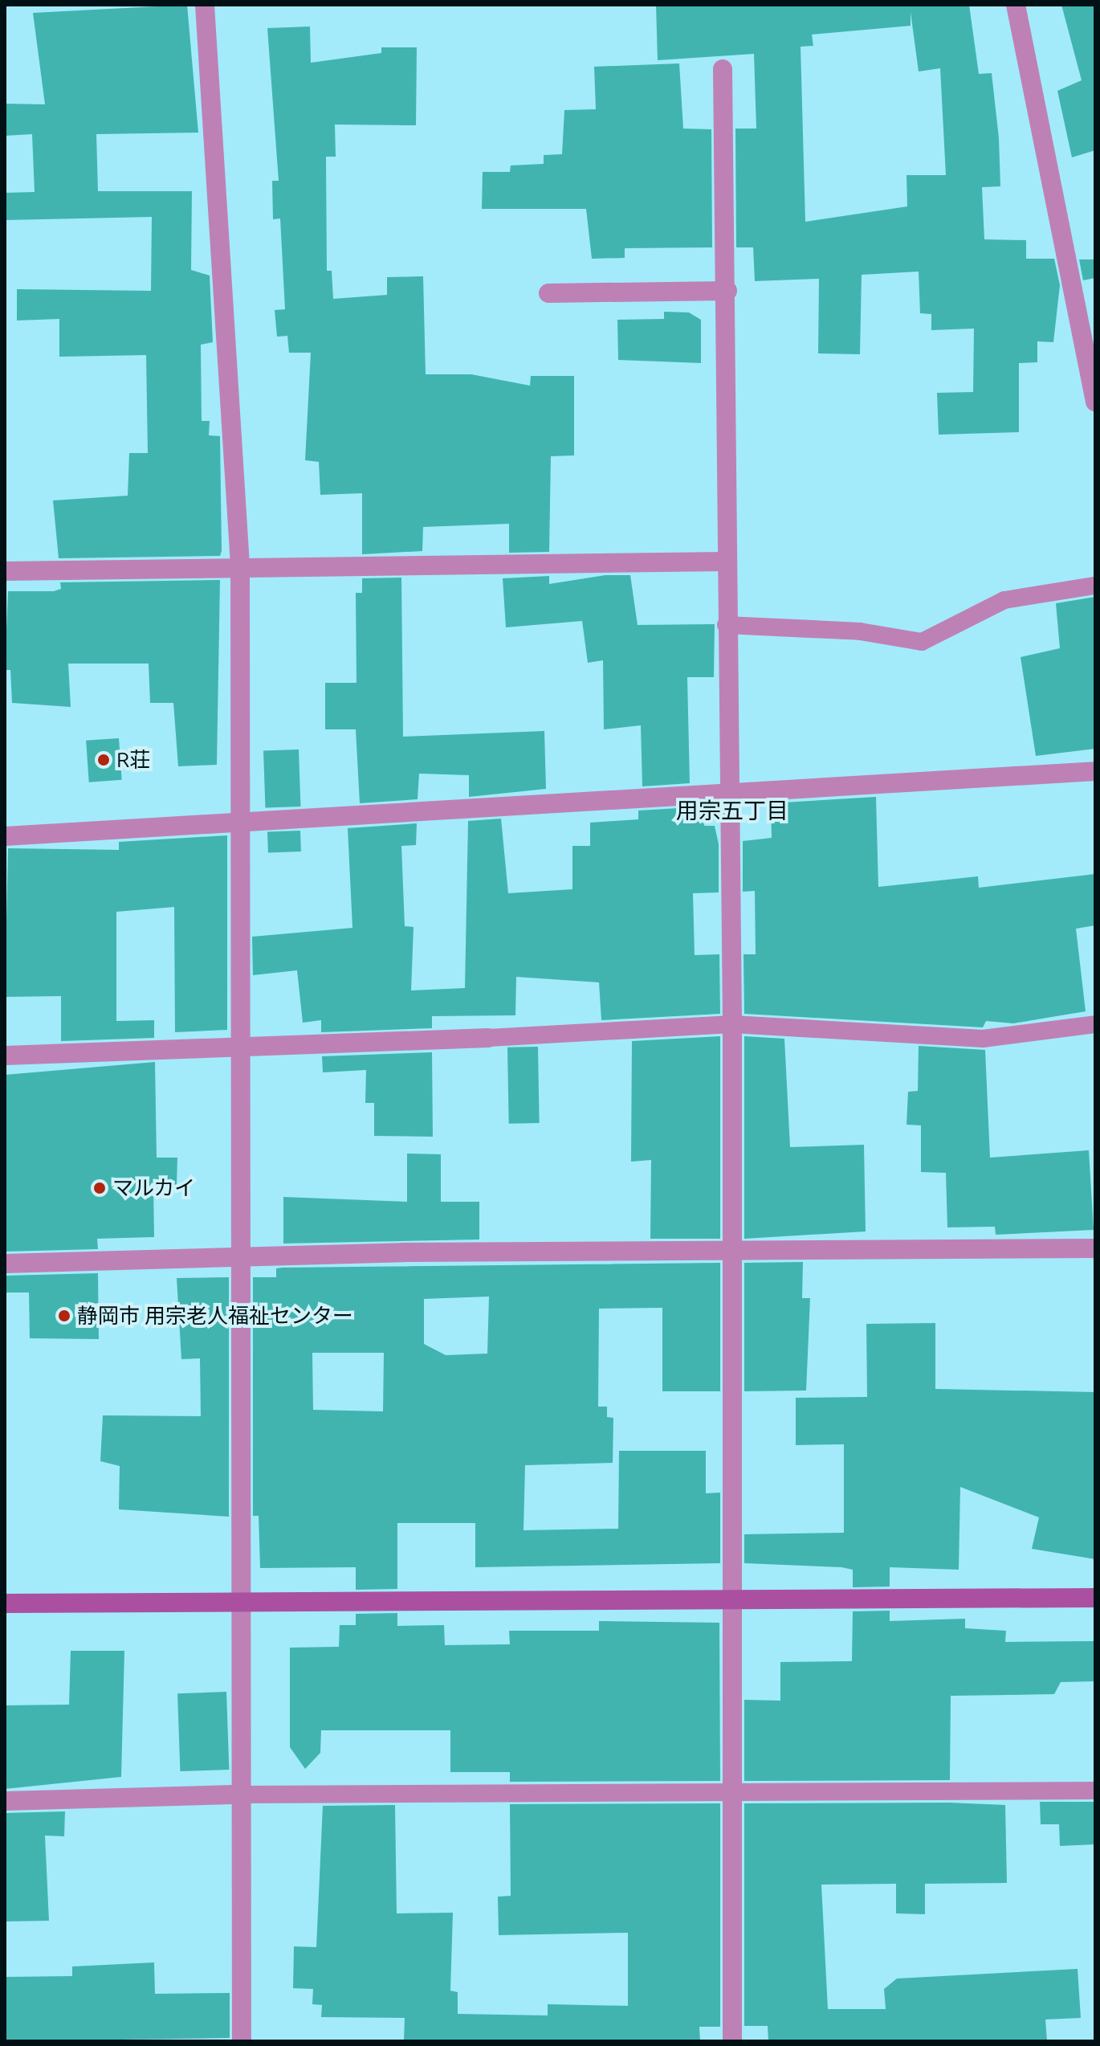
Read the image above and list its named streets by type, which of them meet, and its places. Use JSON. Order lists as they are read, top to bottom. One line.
{"districts":["用宗五丁目"],"places":["R荘","マルカイ","静岡市 用宗老人福祉センター"]}
